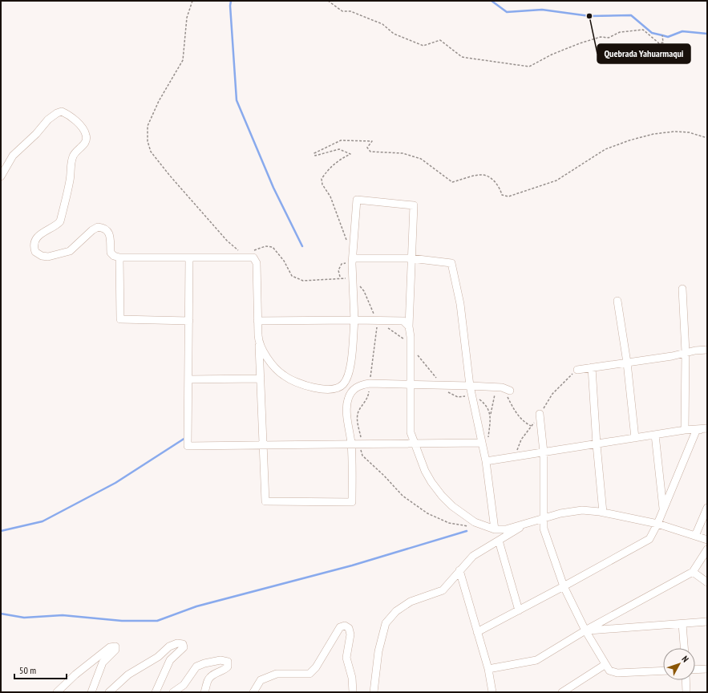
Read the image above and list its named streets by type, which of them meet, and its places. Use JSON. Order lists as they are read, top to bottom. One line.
{"places":["Quebrada Yahuarmaqui"],"scale_bar":"50 m","north":"top right"}
